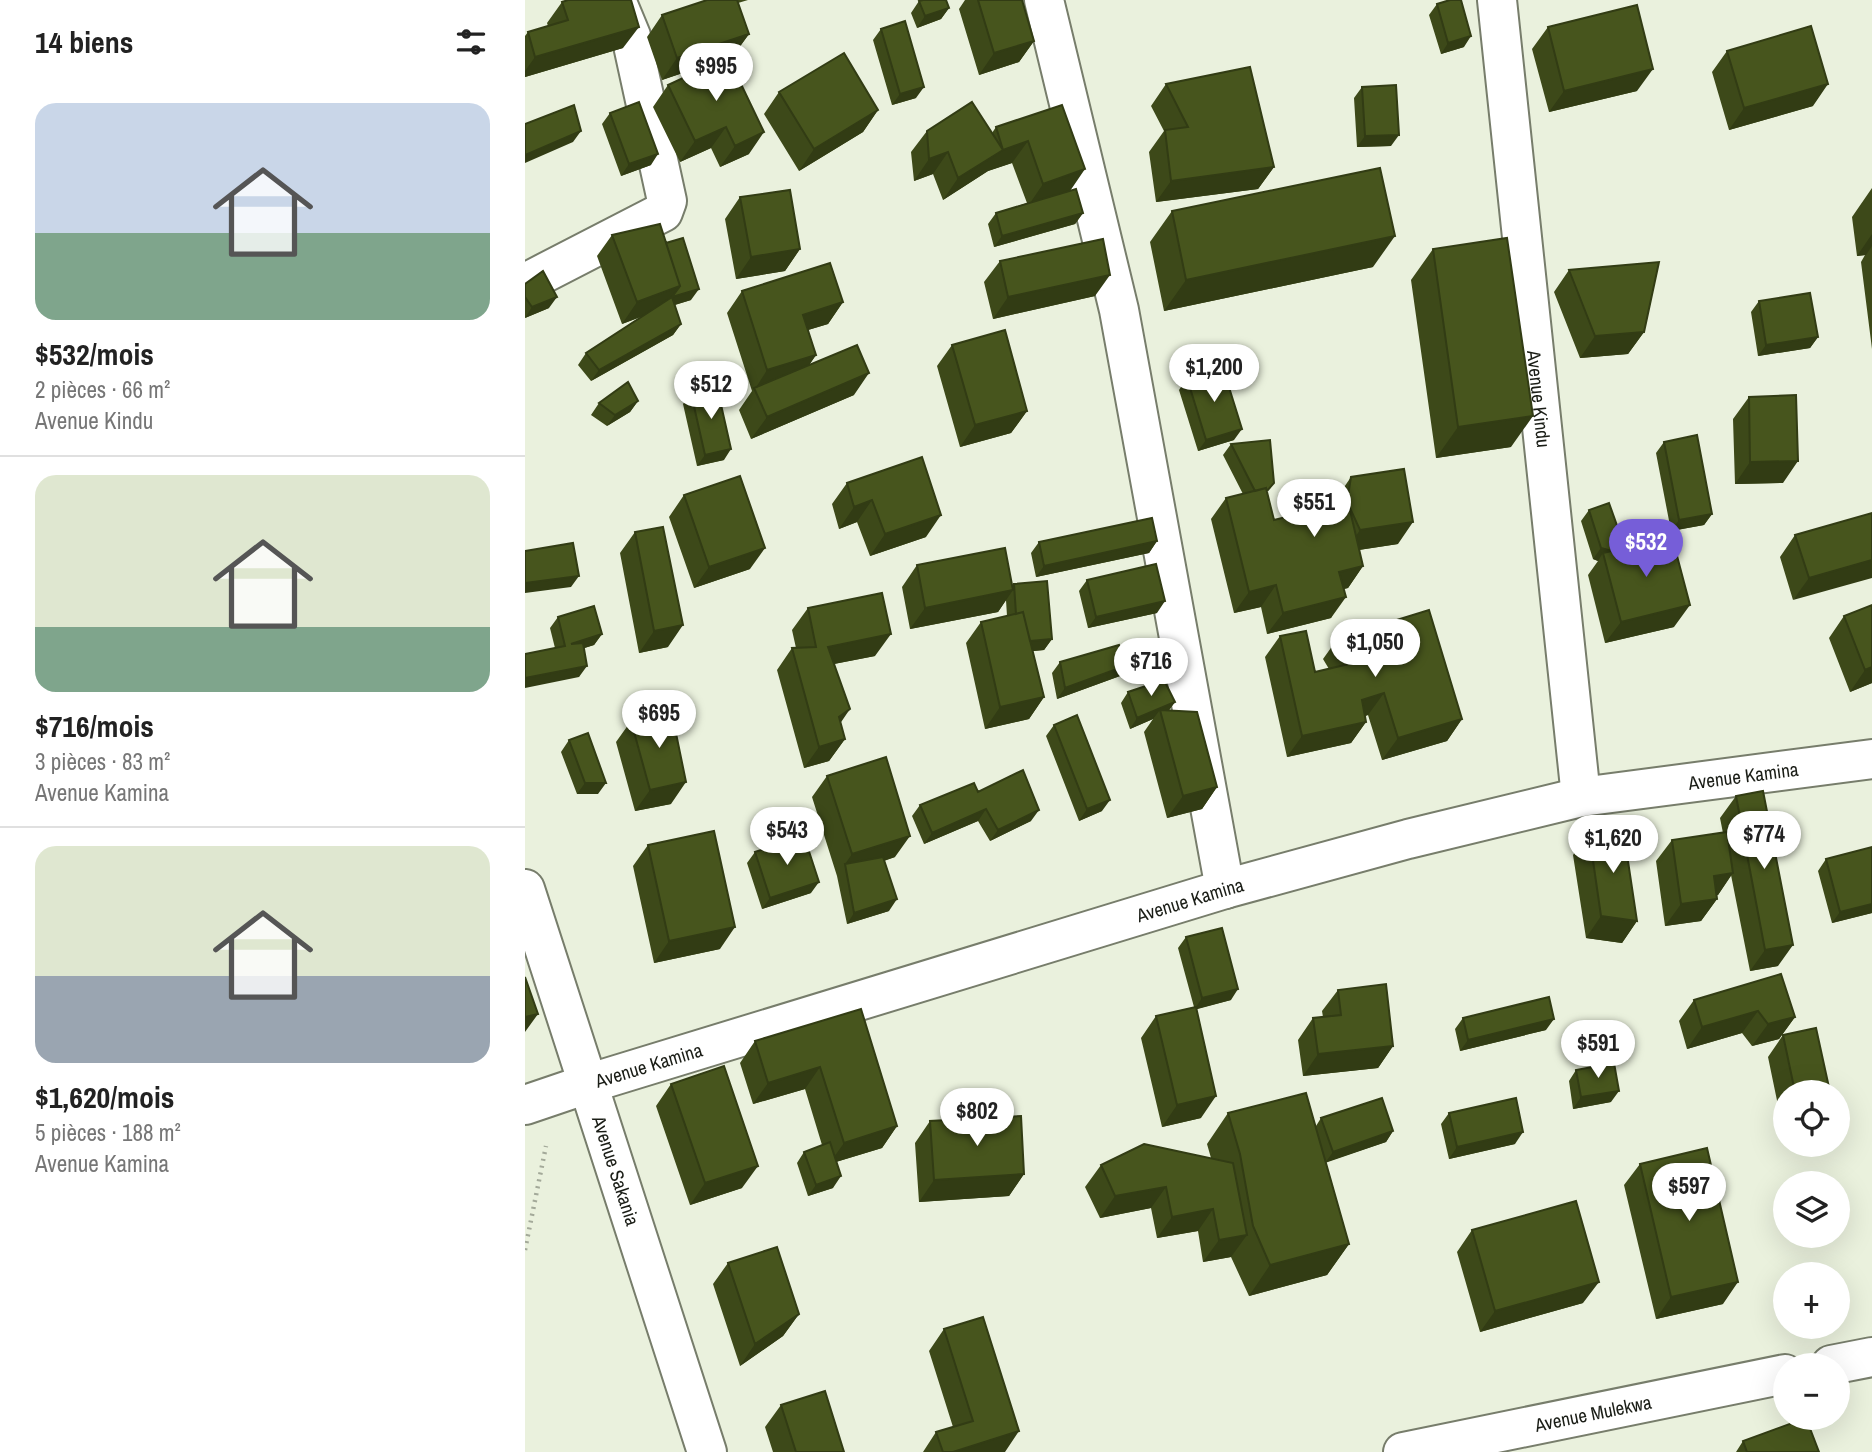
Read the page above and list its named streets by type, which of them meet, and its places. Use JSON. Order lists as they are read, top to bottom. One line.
{"streets":{"street":["Avenue Kindu","Avenue Kamina","Avenue Sakania","Avenue Mulekwa"]},"crossings":[["Avenue Kindu","Avenue Kamina"],["Avenue Kamina","Avenue Sakania"]],"page":{"heading":"14 biens","price":["$995","$1,200","$512","$551","$532","$1,050","$716","$695","$543","$774","$1,620","$591","$802","$597"],"list":[{"name":"$532/mois","note":"2 pièces · 66 m² · Avenue Kindu"},{"name":"$716/mois","note":"3 pièces · 83 m² · Avenue Kamina"},{"name":"$1,620/mois","note":"5 pièces · 188 m² · Avenue Kamina"}],"map_buttons":["+","−"]}}
